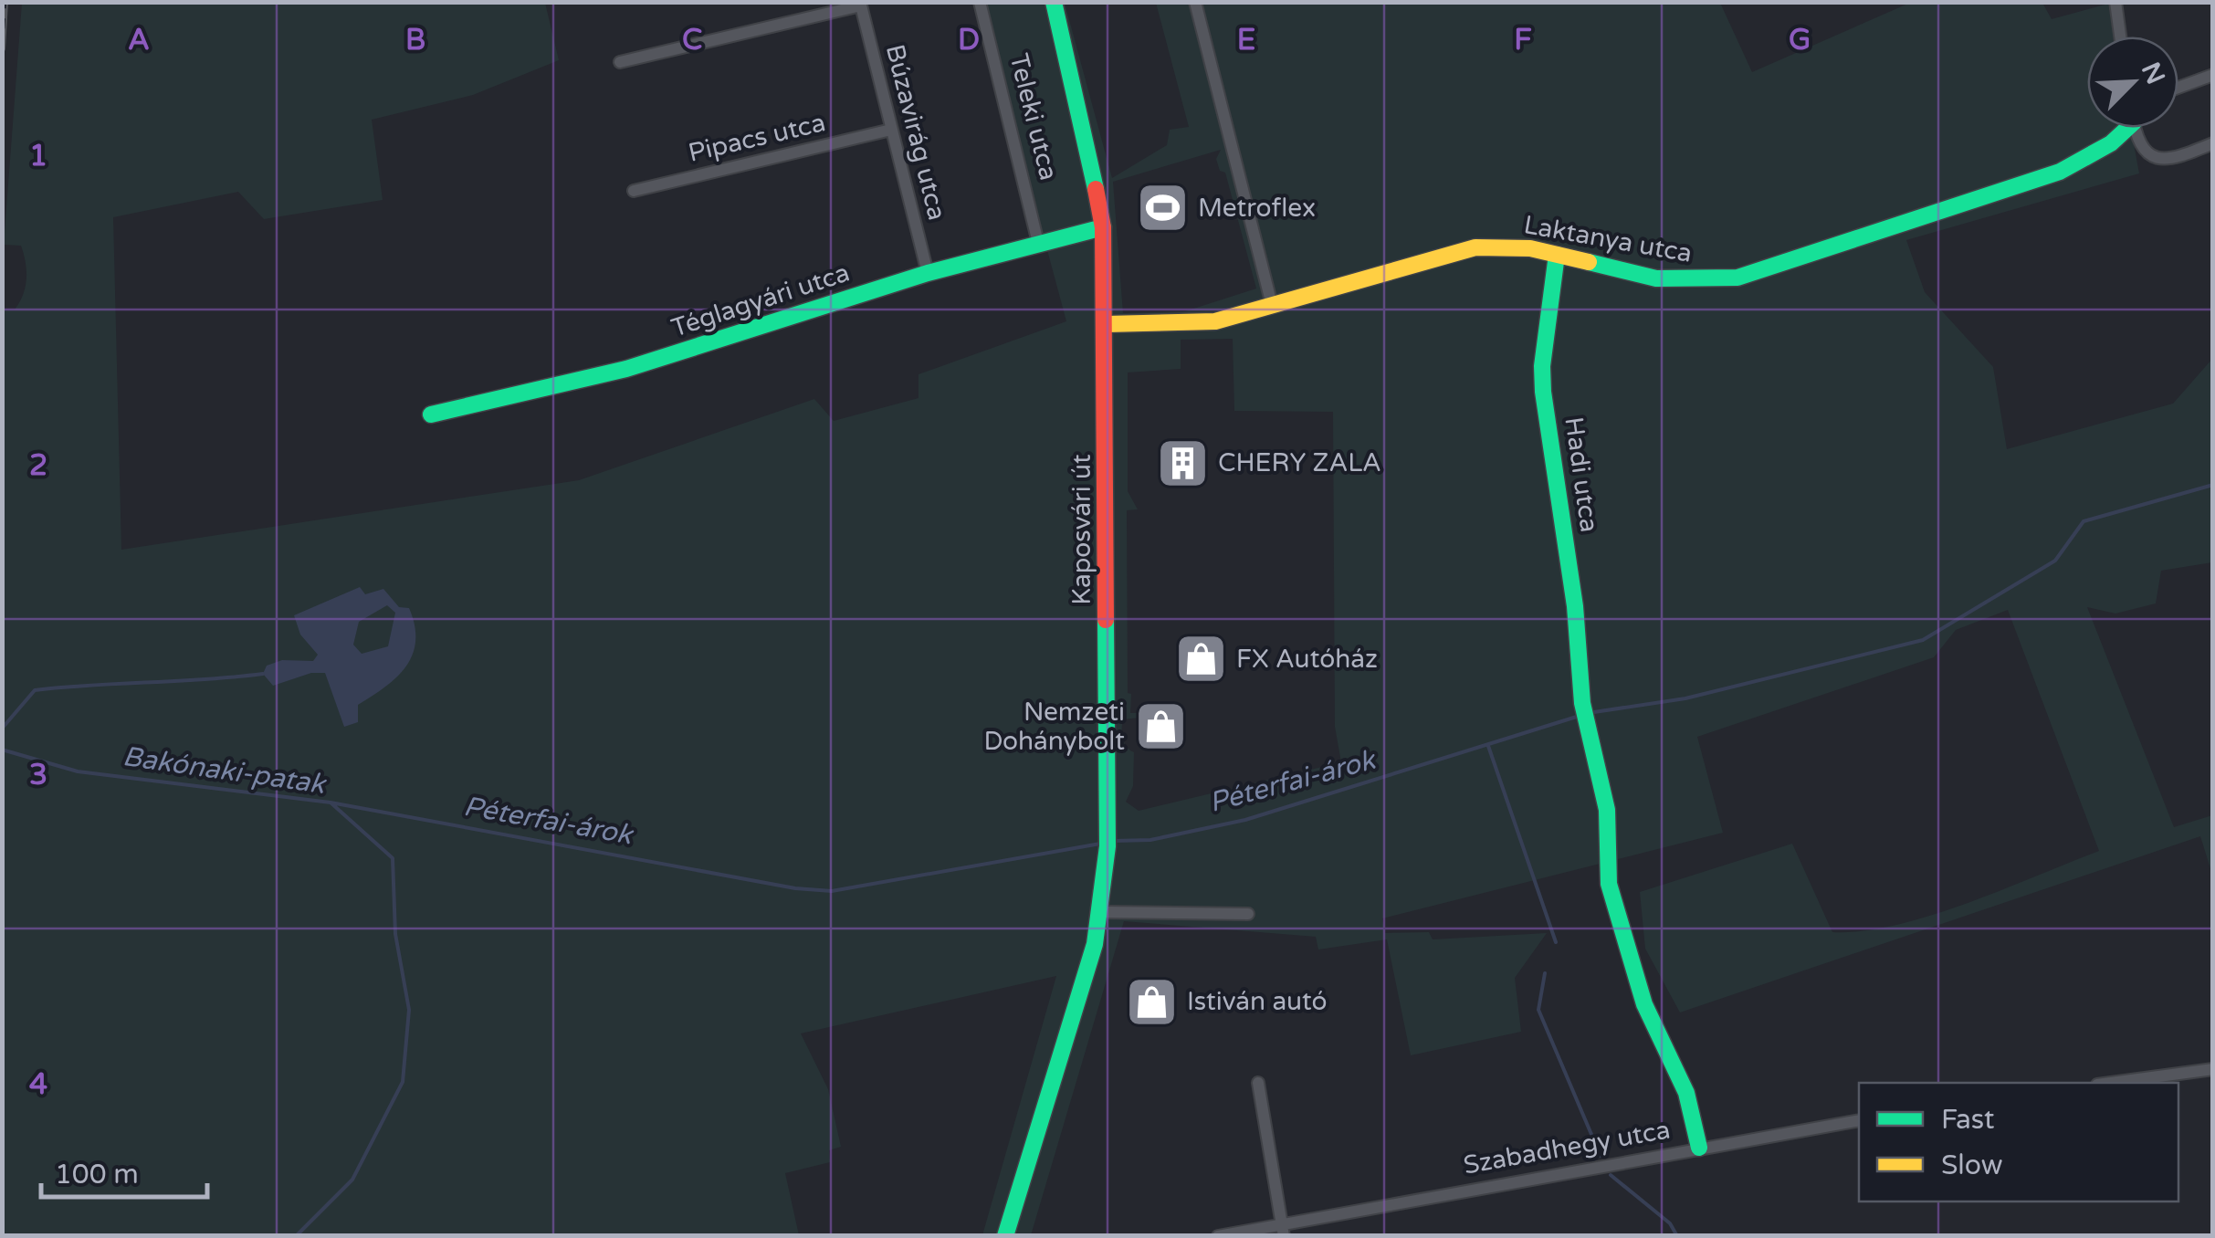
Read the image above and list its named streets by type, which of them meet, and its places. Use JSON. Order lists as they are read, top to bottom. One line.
{"streets":{"street":["Teleki utca","Búzavirág utca","Pipacs utca","Laktanya utca","Téglagyári utca","Hadi utca","Kaposvári út","Szabadhegy utca"]},"crossings":[["Teleki utca","Téglagyári utca"],["Teleki utca","Kaposvári út"],["Búzavirág utca","Pipacs utca"],["Búzavirág utca","Téglagyári utca"],["Laktanya utca","Hadi utca"],["Laktanya utca","Kaposvári út"],["Téglagyári utca","Kaposvári út"],["Hadi utca","Szabadhegy utca"]],"water":["Bakónaki-patak","Péterfai-árok"],"places":{"sports":["Metroflex"],"building":["CHERY ZALA"],"shop":["FX Autóház","Nemzeti Dohánybolt","Istiván autó"]},"legend":["Fast","Slow"],"scale_bar":"100 m","north":"top right","grid":{"columns":["A","B","C","D","E","F","G"],"rows":["1","2","3","4"]}}
